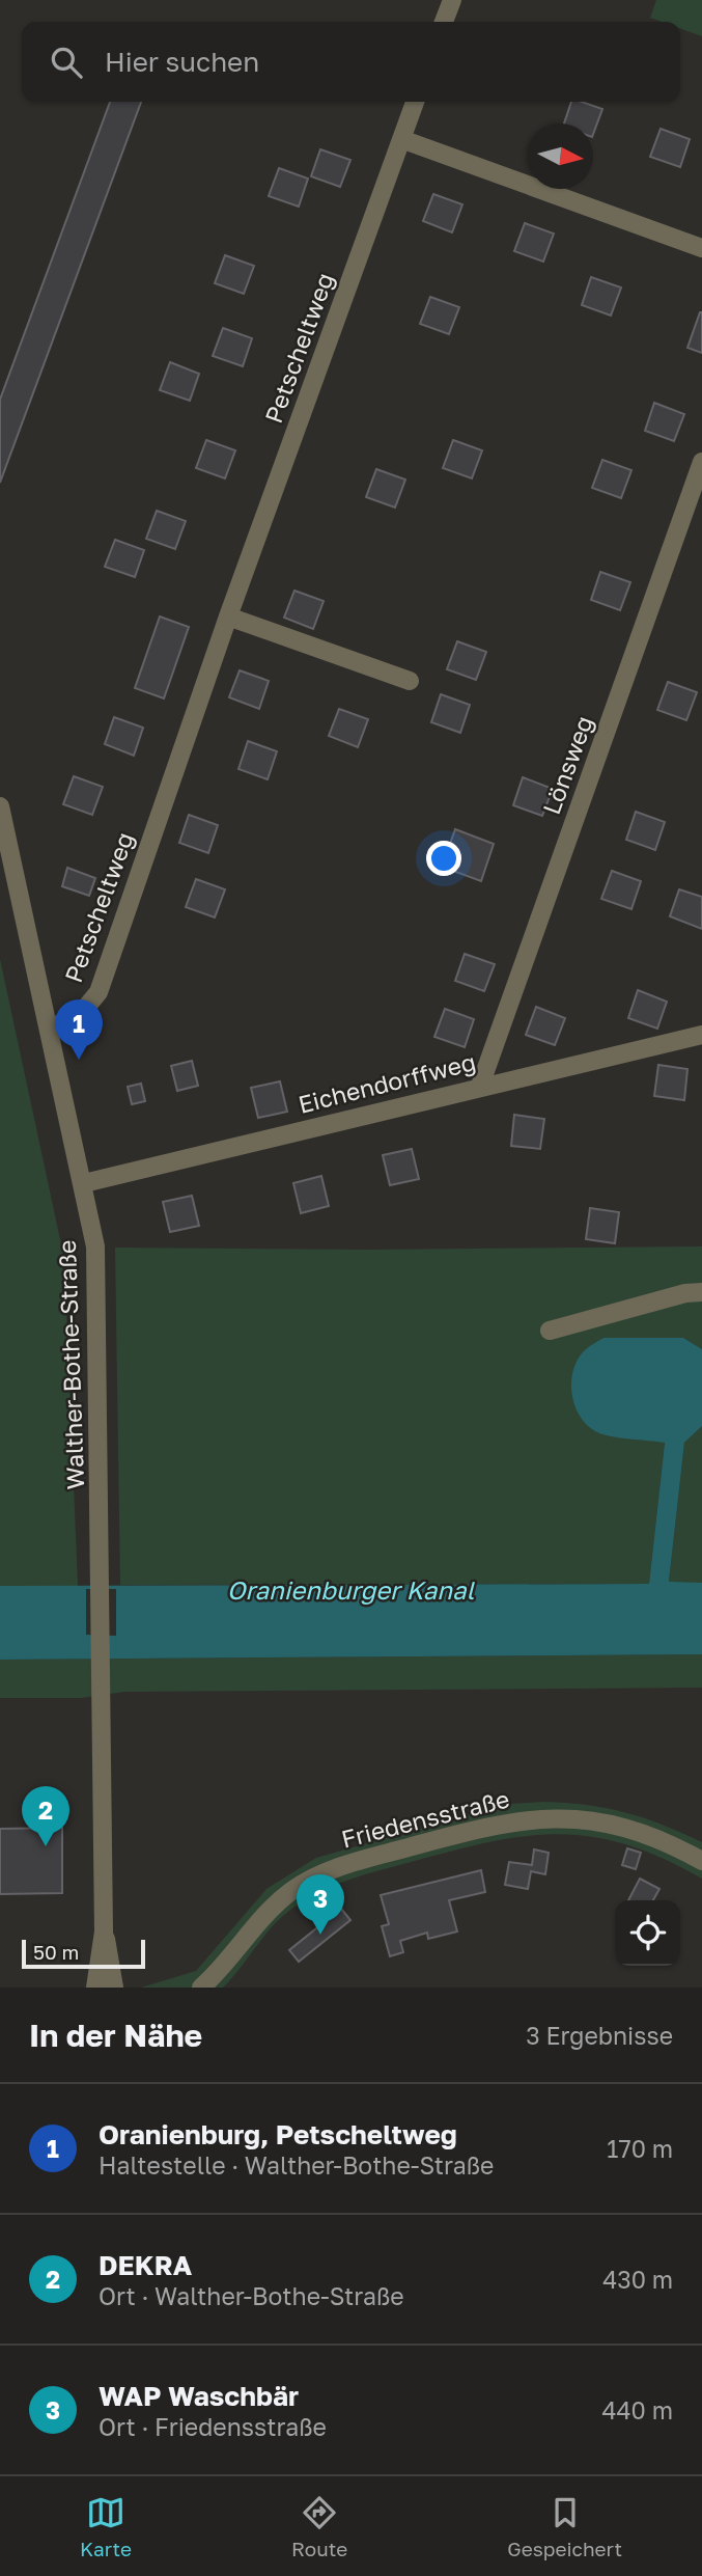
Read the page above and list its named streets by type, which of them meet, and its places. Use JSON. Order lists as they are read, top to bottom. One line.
{"streets":{"street":["Petscheltweg","Lönsweg","Eichendorffweg","Walther-Bothe-Straße","Friedensstraße"]},"crossings":[["Petscheltweg","Walther-Bothe-Straße"],["Lönsweg","Eichendorffweg"],["Eichendorffweg","Walther-Bothe-Straße"]],"water":["Oranienburger Kanal"],"scale_bar":"50 m","north":"right","page":{"search":"Hier suchen","pins":["1","2","3"],"scale":"50 m","heading":["In der Nähe","3 Ergebnisse"],"list":[{"mark":"1","name":"Oranienburg, Petscheltweg","note":"Haltestelle · Walther-Bothe-Straße","value":"170 m"},{"mark":"2","name":"DEKRA","note":"Ort · Walther-Bothe-Straße","value":"430 m"},{"mark":"3","name":"WAP Waschbär","note":"Ort · Friedensstraße","value":"440 m"}],"nav":["Karte","Route","Gespeichert"]}}
